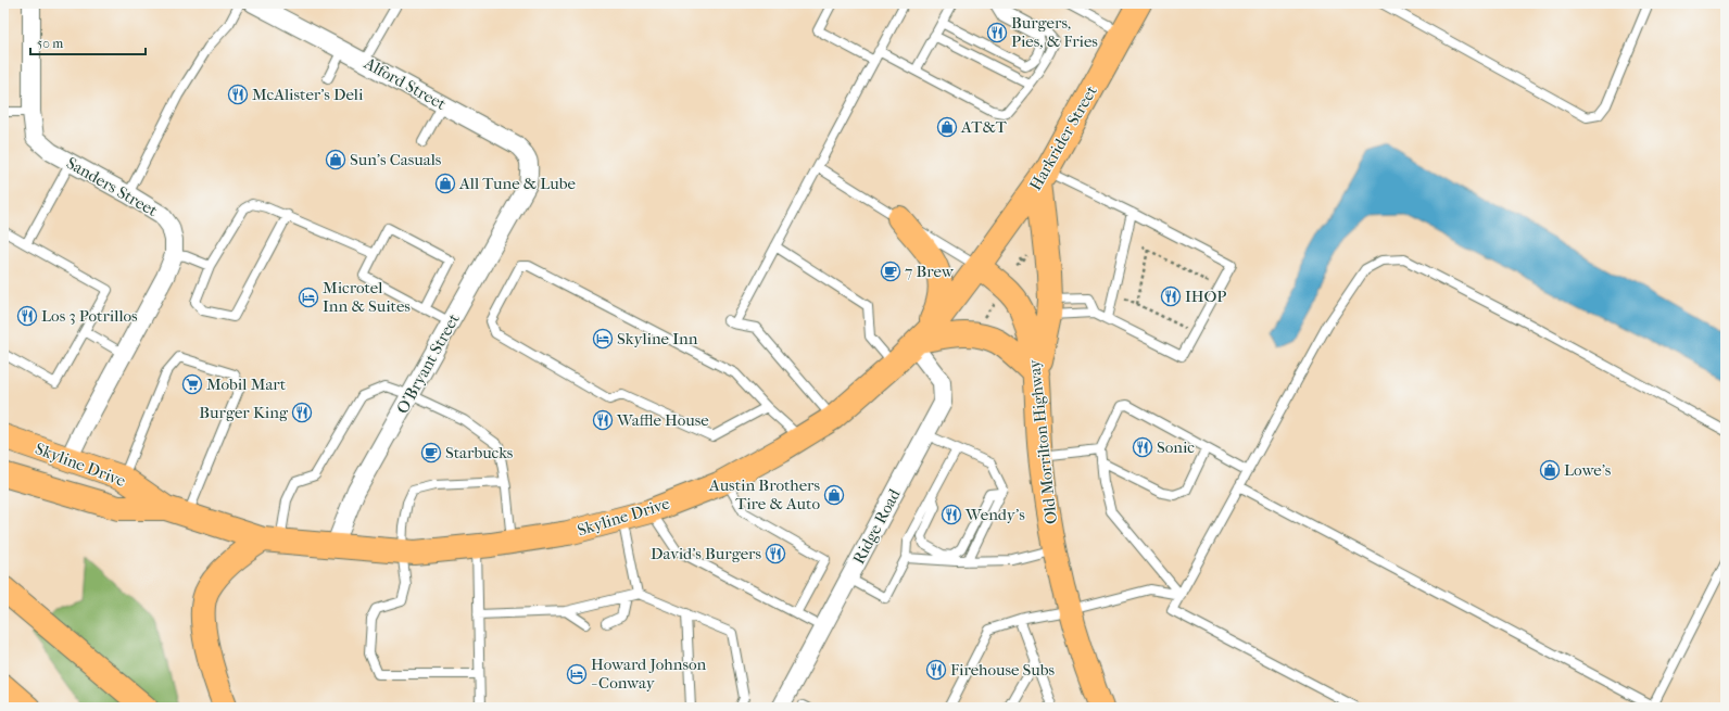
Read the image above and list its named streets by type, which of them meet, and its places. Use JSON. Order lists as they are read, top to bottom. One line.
{"streets":{"main road":["Harkrider Street","Old Morrilton Highway","Skyline Drive"],"street":["Alford Street","Sanders Street","O'Bryant Street","Ridge Road"]},"crossings":[["Alford Street","O'Bryant Street"],["Harkrider Street","Old Morrilton Highway"],["Harkrider Street","Skyline Drive"],["Sanders Street","Skyline Drive"],["O'Bryant Street","Skyline Drive"],["Old Morrilton Highway","Skyline Drive"],["Skyline Drive","Ridge Road"]],"places":{"restaurant":["Burgers, Pies, & Fries","McAlister's Deli","IHOP","Los 3 Potrillos","Burger King","Waffle House","Sonic","Wendy's","David's Burgers","Firehouse Subs"],"shop":["AT&T","Sun's Casuals","All Tune & Lube","Lowe's","Austin Brothers Tire & Auto"],"cafe":["7 Brew","Starbucks"],"hotel":["Microtel Inn & Suites","Skyline Inn","Howard Johnson - Conway"],"supermarket":["Mobil Mart"]},"scale_bar":"50 m"}
